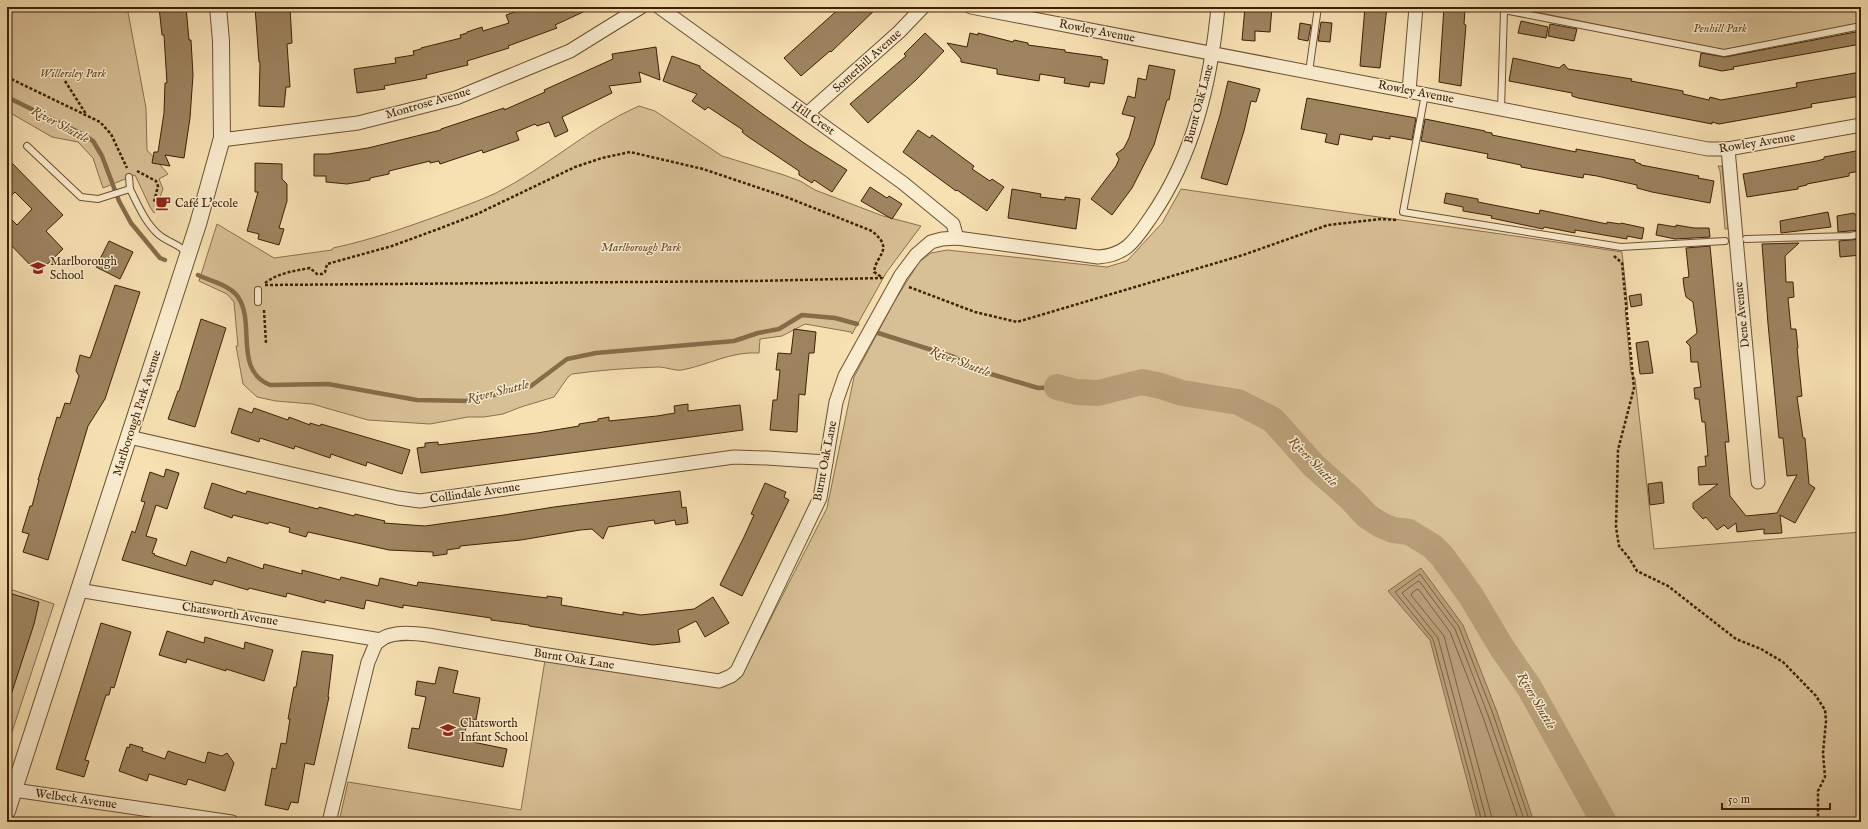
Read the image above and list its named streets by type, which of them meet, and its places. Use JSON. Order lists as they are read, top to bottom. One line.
{"streets":{"street":["Rowley Avenue","Somerhill Avenue","Montrose Avenue","Burnt Oak Lane","Hill Crest","Dene Avenue","Marlborough Park Avenue","Collindale Avenue","Chatsworth Avenue","Welbeck Avenue"]},"crossings":[["Rowley Avenue","Burnt Oak Lane"],["Rowley Avenue","Dene Avenue"],["Somerhill Avenue","Hill Crest"],["Montrose Avenue","Marlborough Park Avenue"],["Burnt Oak Lane","Hill Crest"],["Burnt Oak Lane","Collindale Avenue"],["Burnt Oak Lane","Chatsworth Avenue"],["Marlborough Park Avenue","Collindale Avenue"],["Marlborough Park Avenue","Chatsworth Avenue"],["Marlborough Park Avenue","Welbeck Avenue"]],"water":["River Shuttle"],"parks":["Penhill Park","Willersley Park","Marlborough Park"],"places":{"cafe":["Café L'ecole"],"school or university":["Marlborough School","Chatsworth Infant School"]},"scale_bar":"50 m"}
